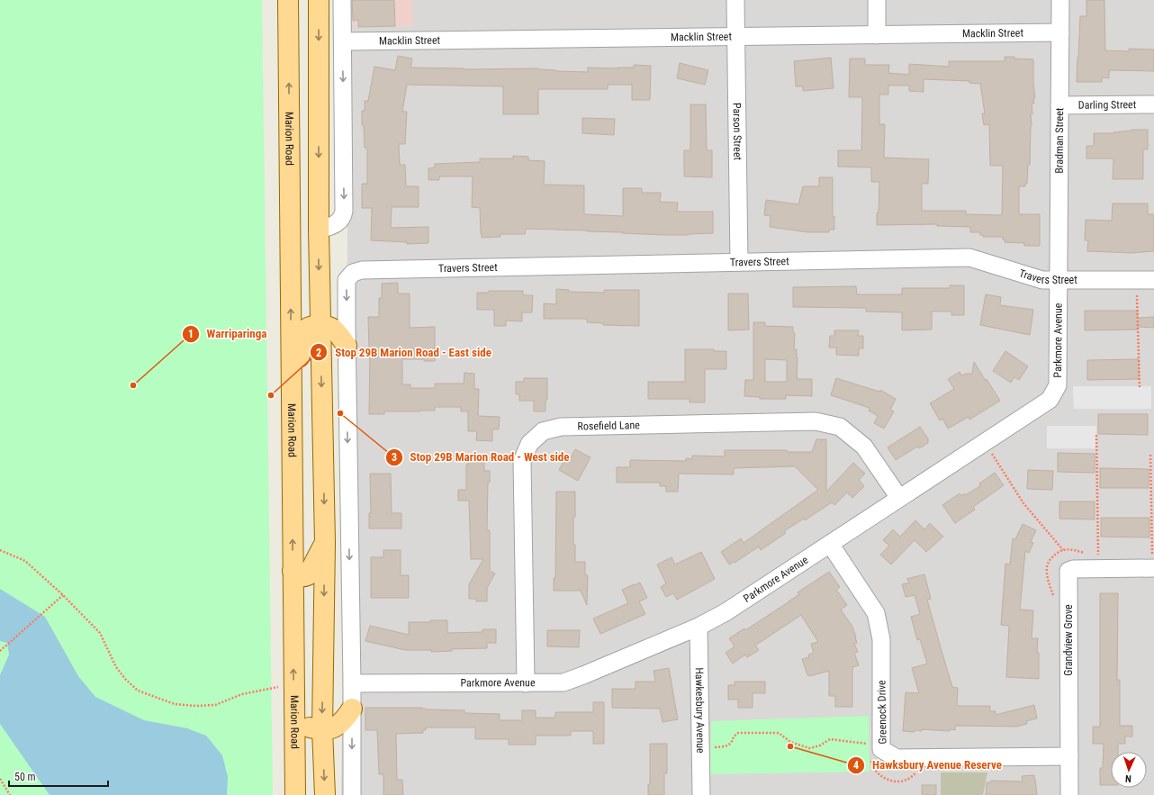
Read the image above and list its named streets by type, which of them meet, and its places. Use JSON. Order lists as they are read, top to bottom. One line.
{"streets":{"main road":["Marion Road"],"street":["Macklin Street","Darling Street","Parson Street","Bradman Street","Travers Street","Parkmore Avenue","Rosefield Lane","Grandview Grove","Hawkesbury Avenue","Greenock Drive"]},"crossings":[["Macklin Street","Parson Street"],["Macklin Street","Bradman Street"],["Darling Street","Bradman Street"],["Parson Street","Travers Street"],["Bradman Street","Travers Street"],["Bradman Street","Parkmore Avenue"],["Travers Street","Parkmore Avenue"],["Parkmore Avenue","Rosefield Lane"],["Parkmore Avenue","Hawkesbury Avenue"],["Parkmore Avenue","Greenock Drive"],["Grandview Grove","Greenock Drive"]],"one_way":["Travers Street"],"places":["Warriparinga","Stop 29B Marion Road - East side","Stop 29B Marion Road - West side","Hawksbury Avenue Reserve"],"scale_bar":"50 m","north":"bottom"}
